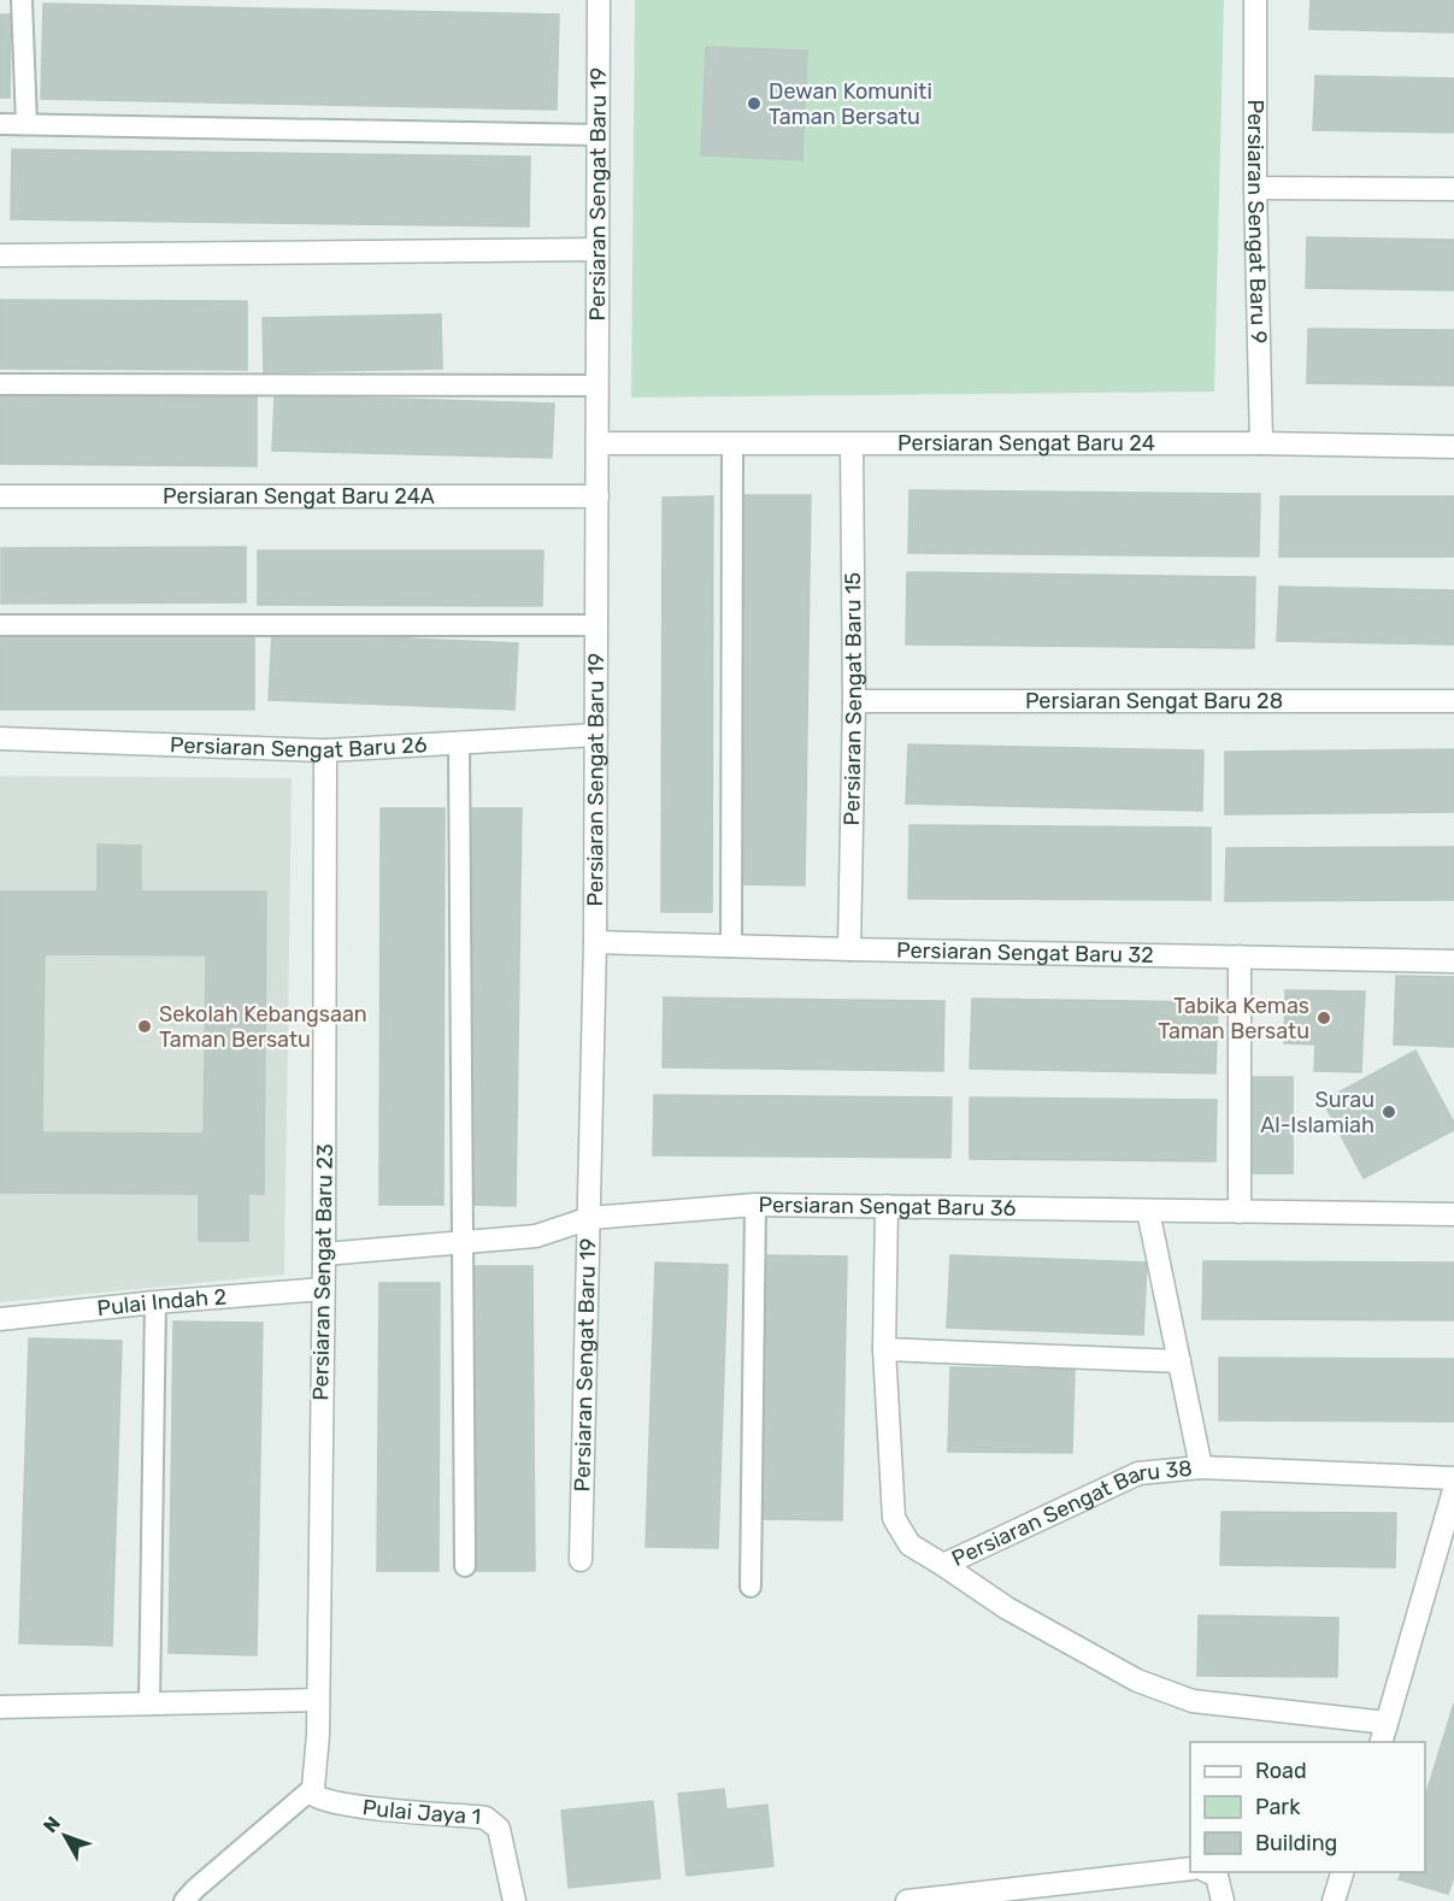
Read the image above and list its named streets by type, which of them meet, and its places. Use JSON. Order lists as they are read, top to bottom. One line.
{"streets":{"street":["Persiaran Sengat Baru 19","Persiaran Sengat Baru 9","Persiaran Sengat Baru 24","Persiaran Sengat Baru 24A","Persiaran Sengat Baru 15","Persiaran Sengat Baru 28","Persiaran Sengat Baru 26","Persiaran Sengat Baru 32","Persiaran Sengat Baru 36","Persiaran Sengat Baru 23","Pulai Indah 2","Persiaran Sengat Baru 38","Pulai Jaya 1"]},"crossings":[["Persiaran Sengat Baru 19","Persiaran Sengat Baru 24"],["Persiaran Sengat Baru 19","Persiaran Sengat Baru 24A"],["Persiaran Sengat Baru 19","Persiaran Sengat Baru 26"],["Persiaran Sengat Baru 19","Persiaran Sengat Baru 32"],["Persiaran Sengat Baru 19","Persiaran Sengat Baru 36"],["Persiaran Sengat Baru 9","Persiaran Sengat Baru 24"],["Persiaran Sengat Baru 24","Persiaran Sengat Baru 15"],["Persiaran Sengat Baru 15","Persiaran Sengat Baru 28"],["Persiaran Sengat Baru 15","Persiaran Sengat Baru 32"],["Persiaran Sengat Baru 26","Persiaran Sengat Baru 23"],["Persiaran Sengat Baru 36","Persiaran Sengat Baru 23"],["Persiaran Sengat Baru 36","Persiaran Sengat Baru 38"],["Persiaran Sengat Baru 23","Pulai Indah 2"],["Persiaran Sengat Baru 23","Pulai Jaya 1"]],"places":["Dewan Komuniti Taman Bersatu","Tabika Kemas Taman Bersatu","Sekolah Kebangsaan Taman Bersatu","Surau Al-Islamiah"],"legend":["Road","Park","Building"],"north":"top left"}
